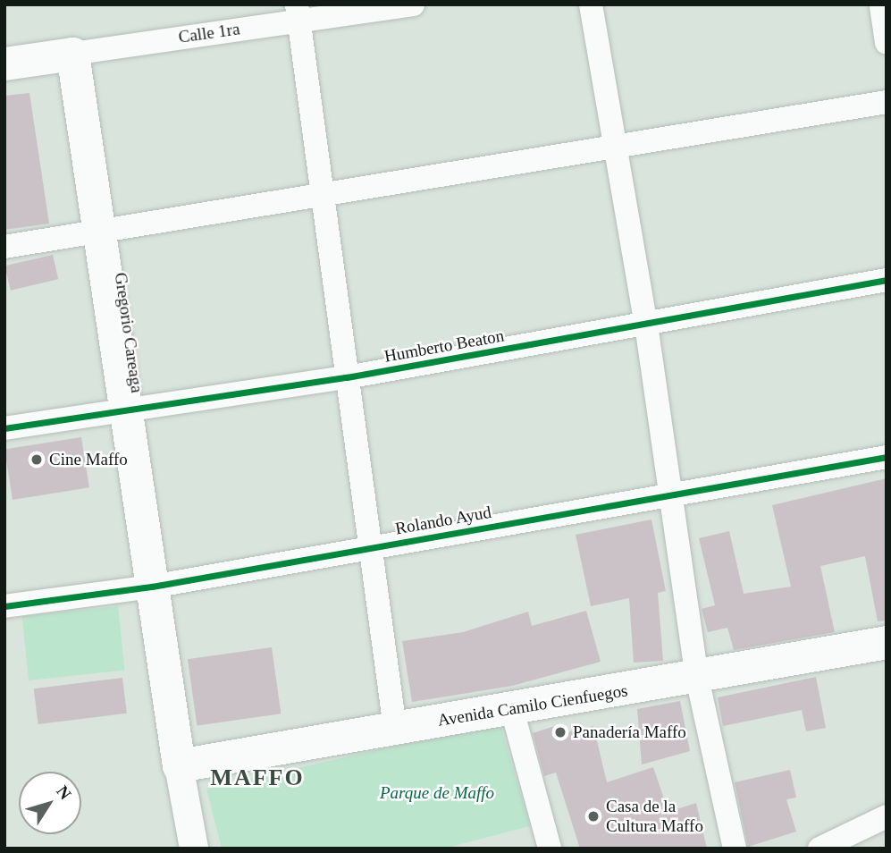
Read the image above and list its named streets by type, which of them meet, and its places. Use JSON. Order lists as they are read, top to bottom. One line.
{"streets":{"main road":["Calle 1ra","Gregorio Careaga","Avenida Camilo Cienfuegos"],"street":["Humberto Beaton","Rolando Ayud"]},"crossings":[["Calle 1ra","Gregorio Careaga"],["Gregorio Careaga","Humberto Beaton"],["Gregorio Careaga","Rolando Ayud"],["Gregorio Careaga","Avenida Camilo Cienfuegos"]],"districts":["MAFFO"],"parks":["Parque de Maffo"],"places":["Cine Maffo","Panadería Maffo","Casa de la Cultura Maffo"],"north":"top right"}
